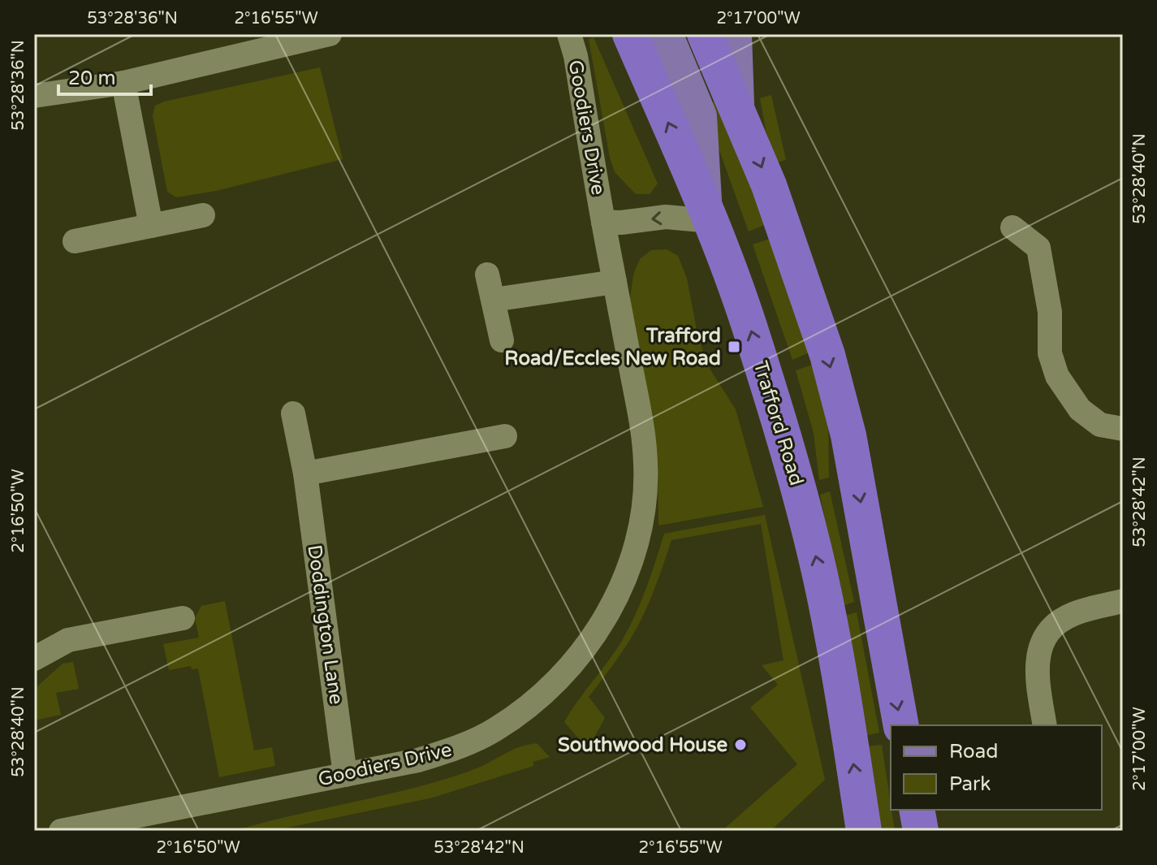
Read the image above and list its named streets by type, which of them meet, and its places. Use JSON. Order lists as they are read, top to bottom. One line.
{"streets":{"highway":["Trafford Road"],"street":["Goodiers Drive","Doddington Lane"]},"crossings":[["Goodiers Drive","Trafford Road"],["Goodiers Drive","Doddington Lane"]],"places":{"transit":["Trafford Road/Eccles New Road"],"other":["Southwood House"]},"legend":["Road","Park"],"scale_bar":"20 m","coordinates":["53°28'36\"N","2°16'55\"W","2°17'00\"W","53°28'40\"N","53°28'42\"N","2°16'50\"W"]}
